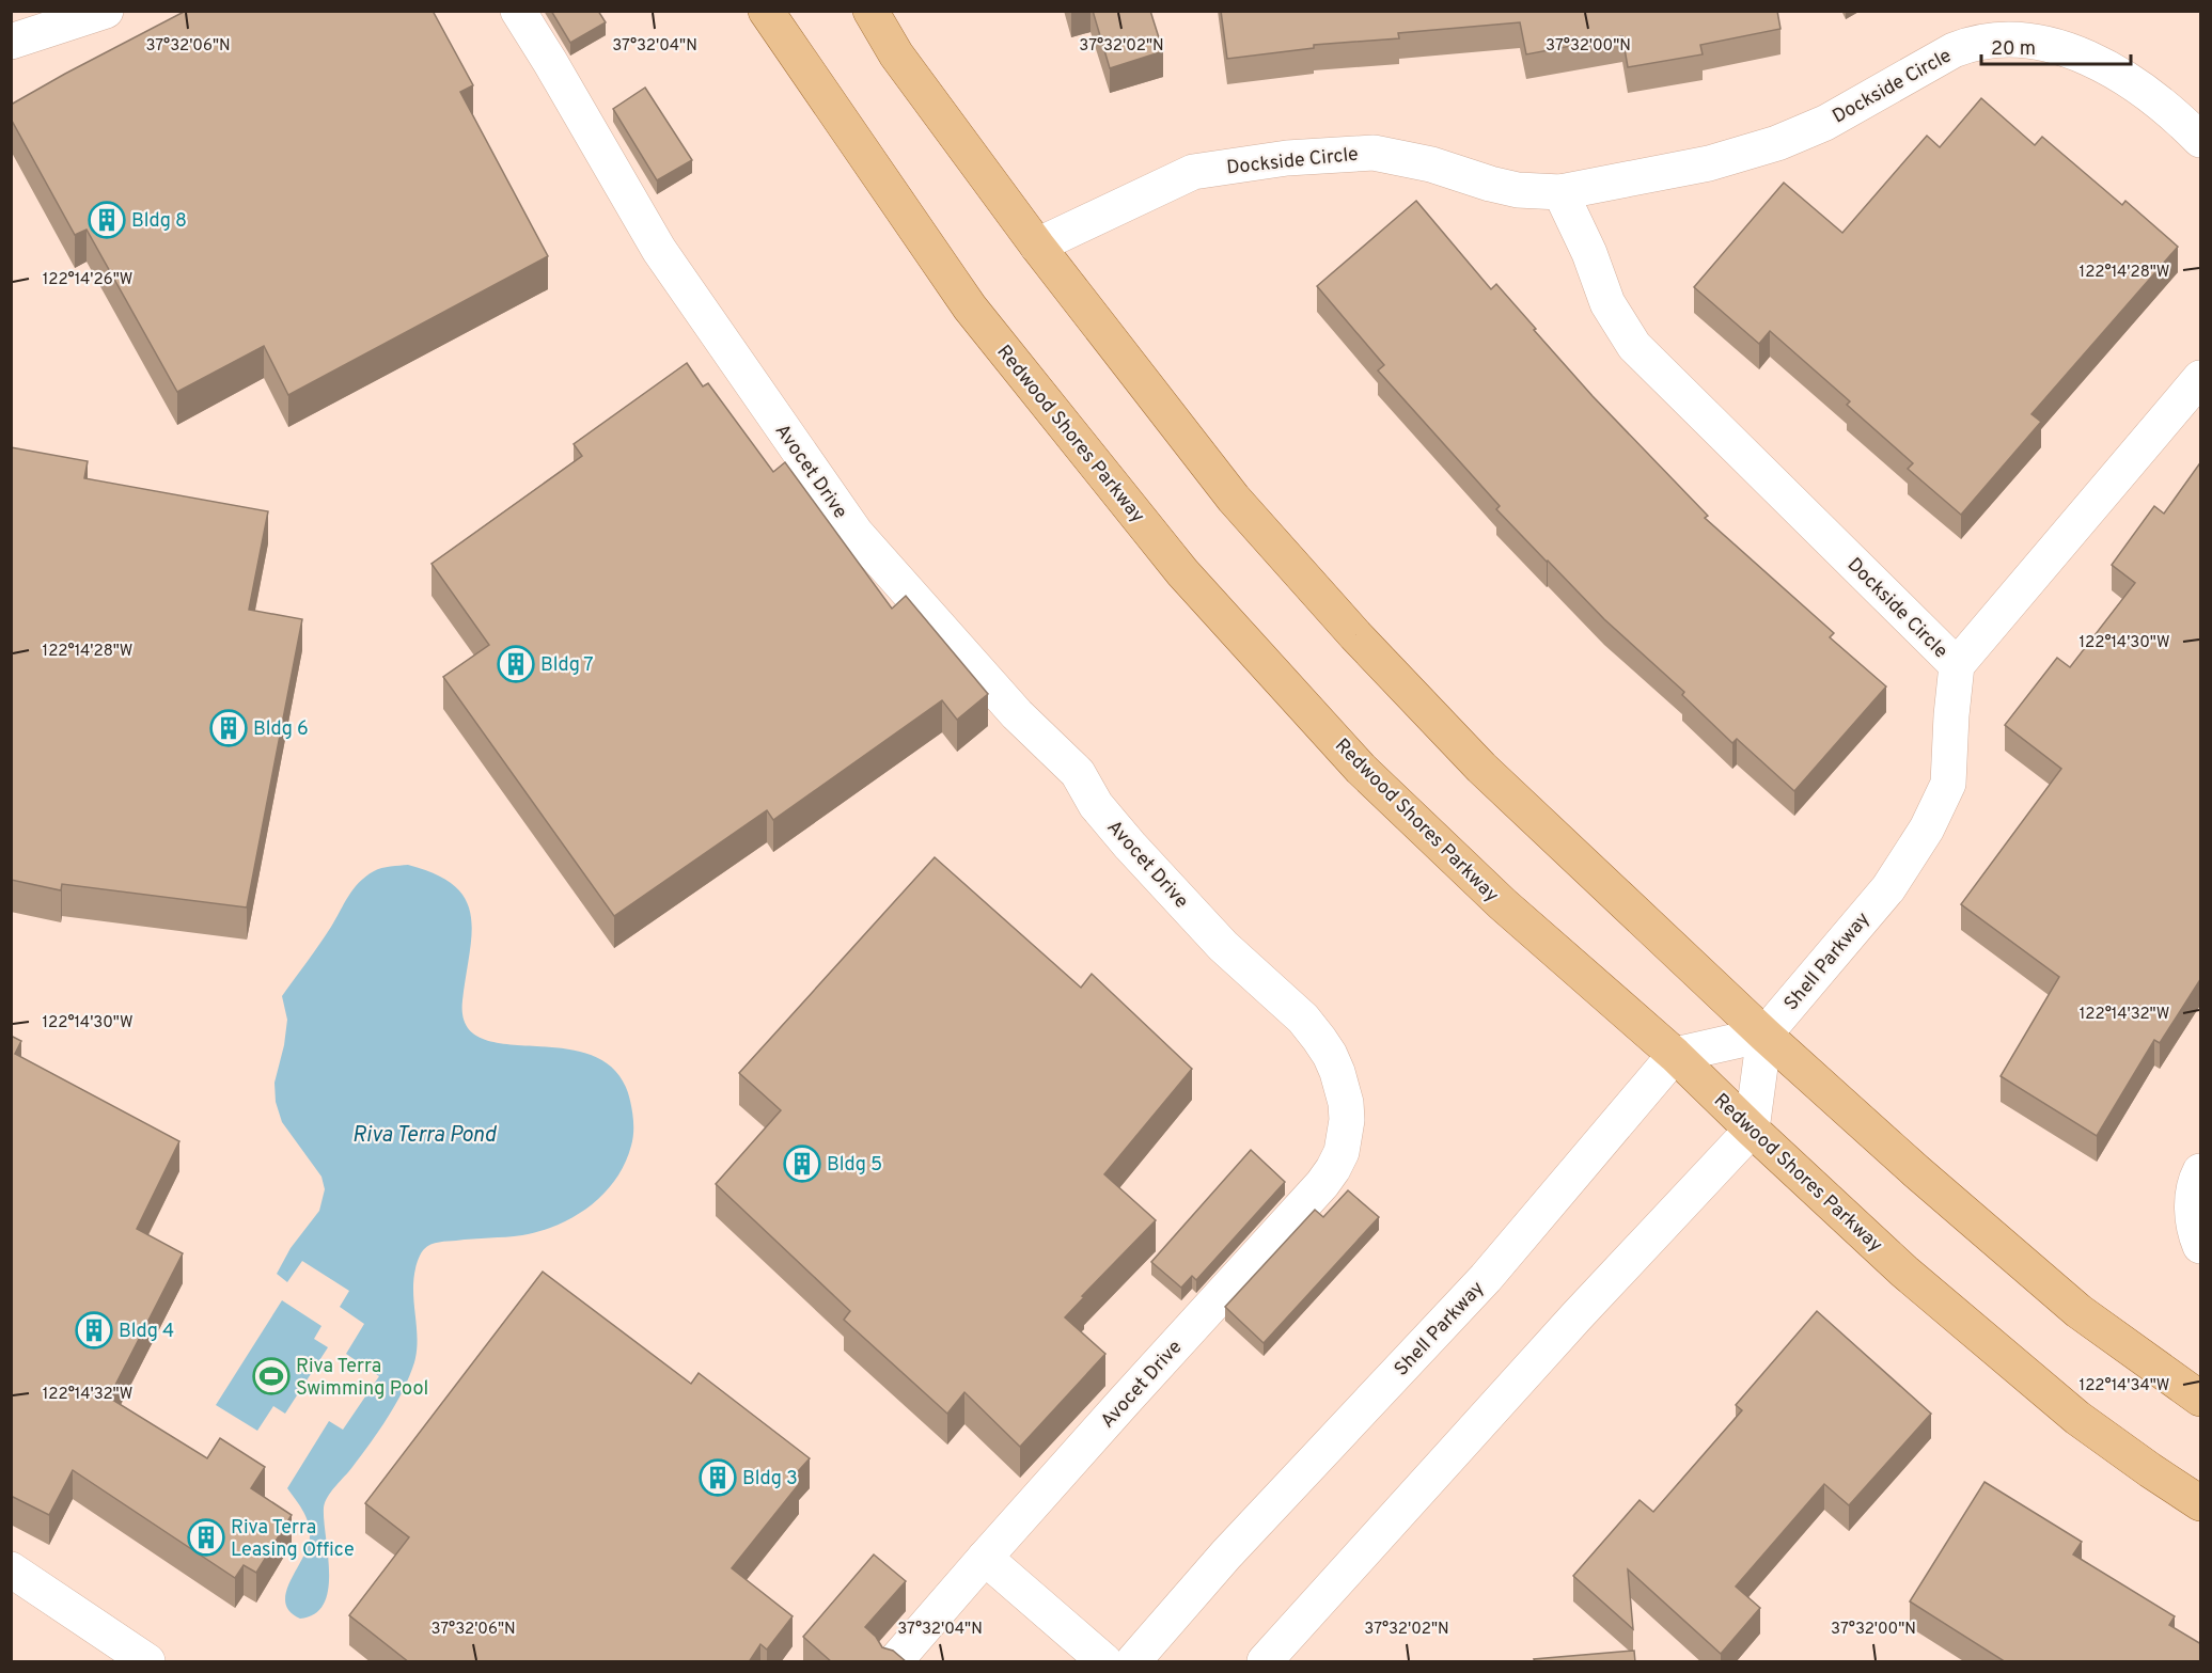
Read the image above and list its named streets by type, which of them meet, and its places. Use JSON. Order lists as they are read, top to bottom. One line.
{"streets":{"main road":["Redwood Shores Parkway"],"street":["Dockside Circle","Avocet Drive","Shell Parkway"]},"crossings":[["Dockside Circle","Shell Parkway"],["Redwood Shores Parkway","Shell Parkway"]],"water":["Riva Terra Pond"],"places":{"building":["Bldg 8","Bldg 7","Bldg 6","Bldg 5","Bldg 4","Bldg 3","Riva Terra Leasing Office"],"sports":["Riva Terra Swimming Pool"]},"scale_bar":"20 m","coordinates":["37°32'06\"N","37°32'04\"N","37°32'02\"N","37°32'00\"N","122°14'28\"W","122°14'26\"W","122°14'30\"W","122°14'32\"W","122°14'34\"W"]}
